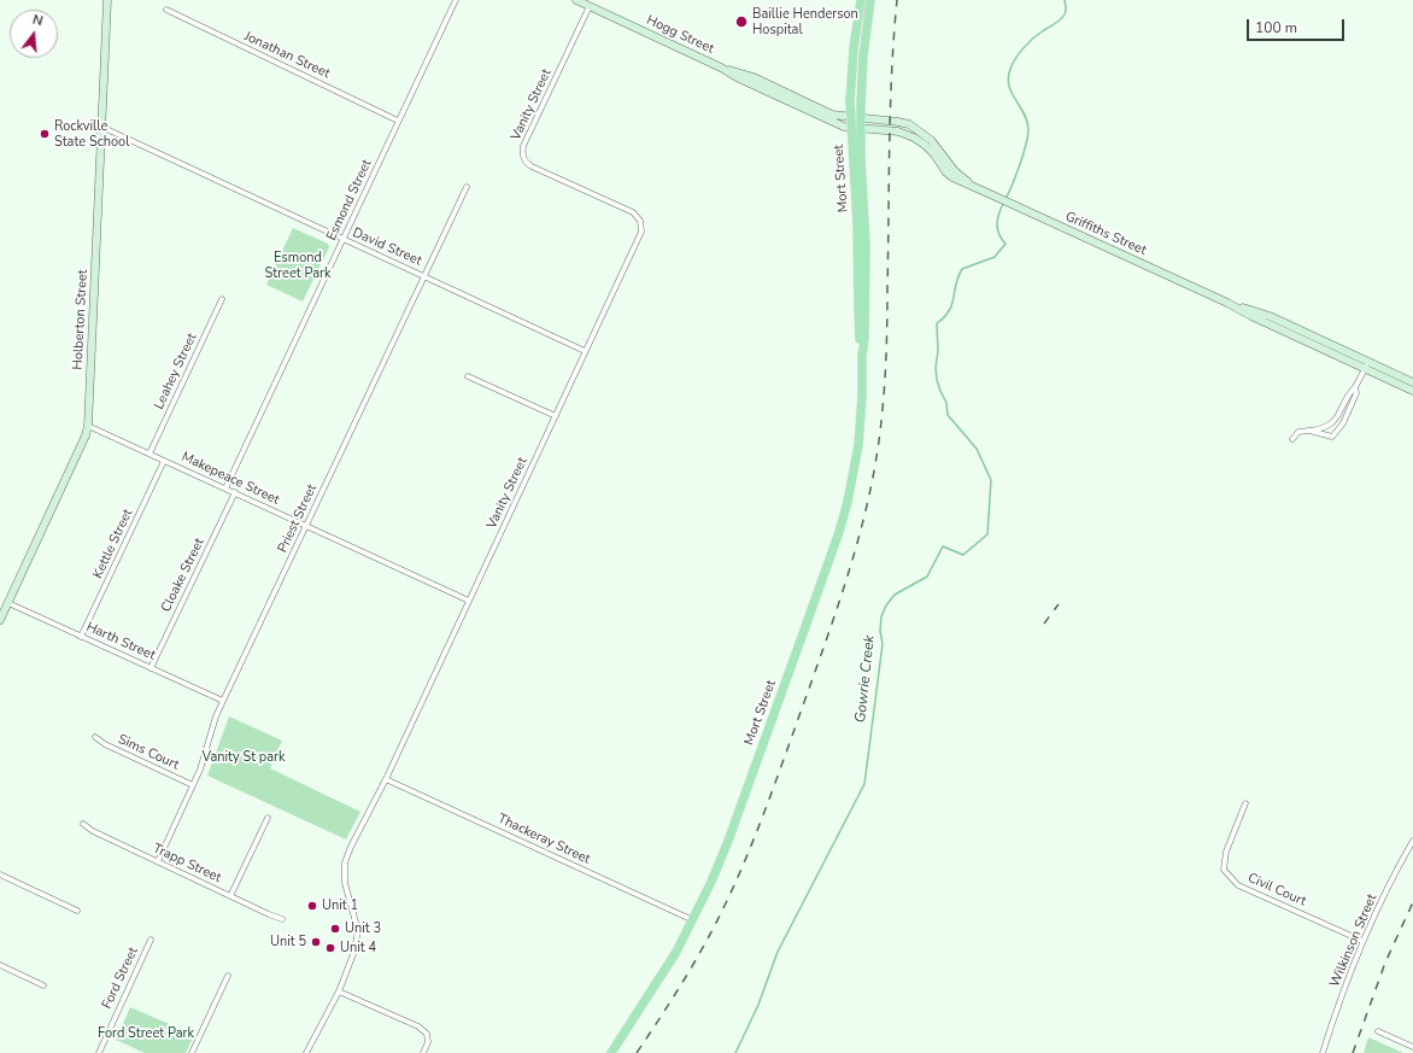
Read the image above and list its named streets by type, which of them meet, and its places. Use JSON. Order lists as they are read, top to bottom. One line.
{"streets":{"main road":["Mort Street"],"street":["Hogg Street","Jonathan Street","Vanity Street","Esmond Street","Griffiths Street","David Street","Holberton Street","Leahey Street","Makepeace Street","Priest Street","Kettle Street","Cloake Street","Harth Street","Sims Court","Thackeray Street","Trapp Street","Civil Court","Wilkinson Street","Ford Street"]},"crossings":[["Hogg Street","Vanity Street"],["Hogg Street","Mort Street"],["Hogg Street","Griffiths Street"],["Jonathan Street","Esmond Street"],["Vanity Street","David Street"],["Vanity Street","Makepeace Street"],["Vanity Street","Thackeray Street"],["Mort Street","Griffiths Street"],["Mort Street","Thackeray Street"],["Esmond Street","David Street"],["Esmond Street","Makepeace Street"],["David Street","Holberton Street"],["David Street","Priest Street"],["Holberton Street","Makepeace Street"],["Holberton Street","Harth Street"],["Leahey Street","Makepeace Street"],["Makepeace Street","Priest Street"],["Makepeace Street","Kettle Street"],["Makepeace Street","Cloake Street"],["Priest Street","Harth Street"],["Priest Street","Sims Court"],["Priest Street","Trapp Street"],["Kettle Street","Harth Street"],["Cloake Street","Harth Street"],["Civil Court","Wilkinson Street"]],"water":["Gowrie Creek"],"parks":["Esmond Street Park","Vanity St park","Ford Street Park"],"places":["Baillie Henderson Hospital","Rockville State School","Unit 1","Unit 3","Unit 5","Unit 4"],"scale_bar":"100 m","north":"top"}
